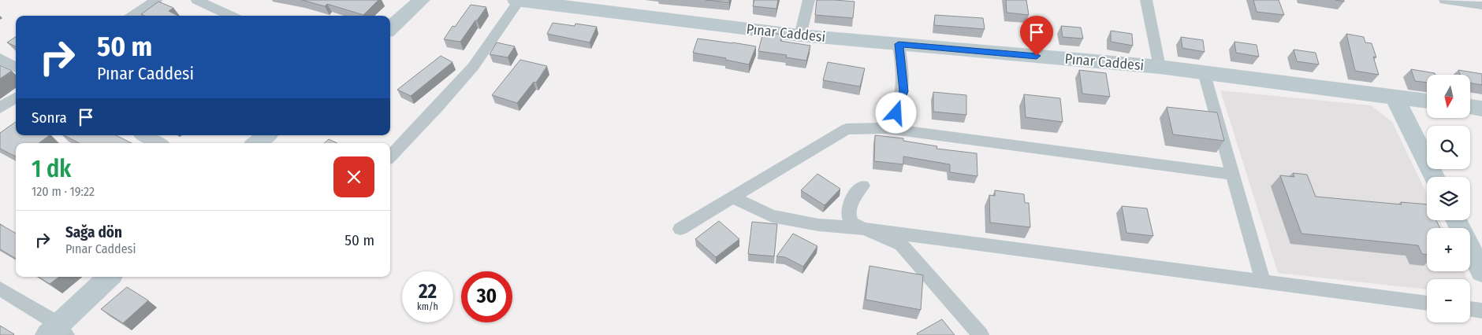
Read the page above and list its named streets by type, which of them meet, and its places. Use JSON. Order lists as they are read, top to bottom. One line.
{"streets":{"street":["Pınar Caddesi"]},"north":"bottom","page":{"turn":["50 m","Pınar Caddesi"],"map_buttons":["+","−"],"then":"Sonra","heading":["1 dk","120 m · 19:22"],"list":[{"name":"Sağa dön","note":"Pınar Caddesi","value":"50 m"}],"speed":"22 km/h","limit":"30"}}
